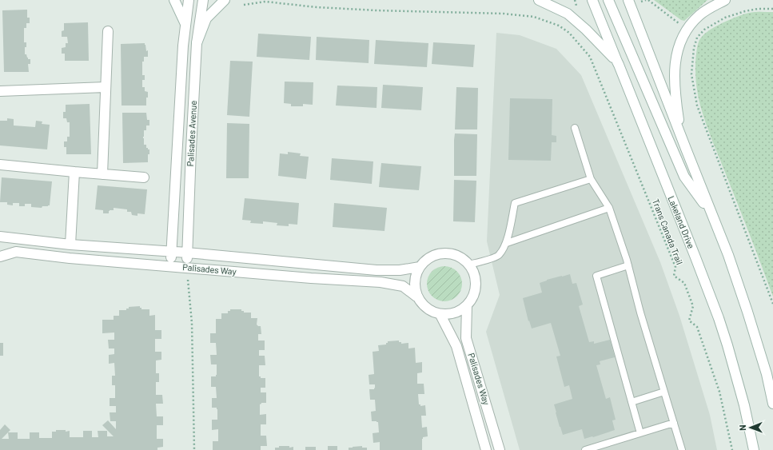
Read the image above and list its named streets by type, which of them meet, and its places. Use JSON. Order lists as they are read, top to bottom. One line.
{"streets":{"street":["Palisades Avenue","Lakeland Drive","Palisades Way"],"path":["Trans Canada Trail"]},"crossings":[["Palisades Avenue","Palisades Way"]],"north":"left"}
